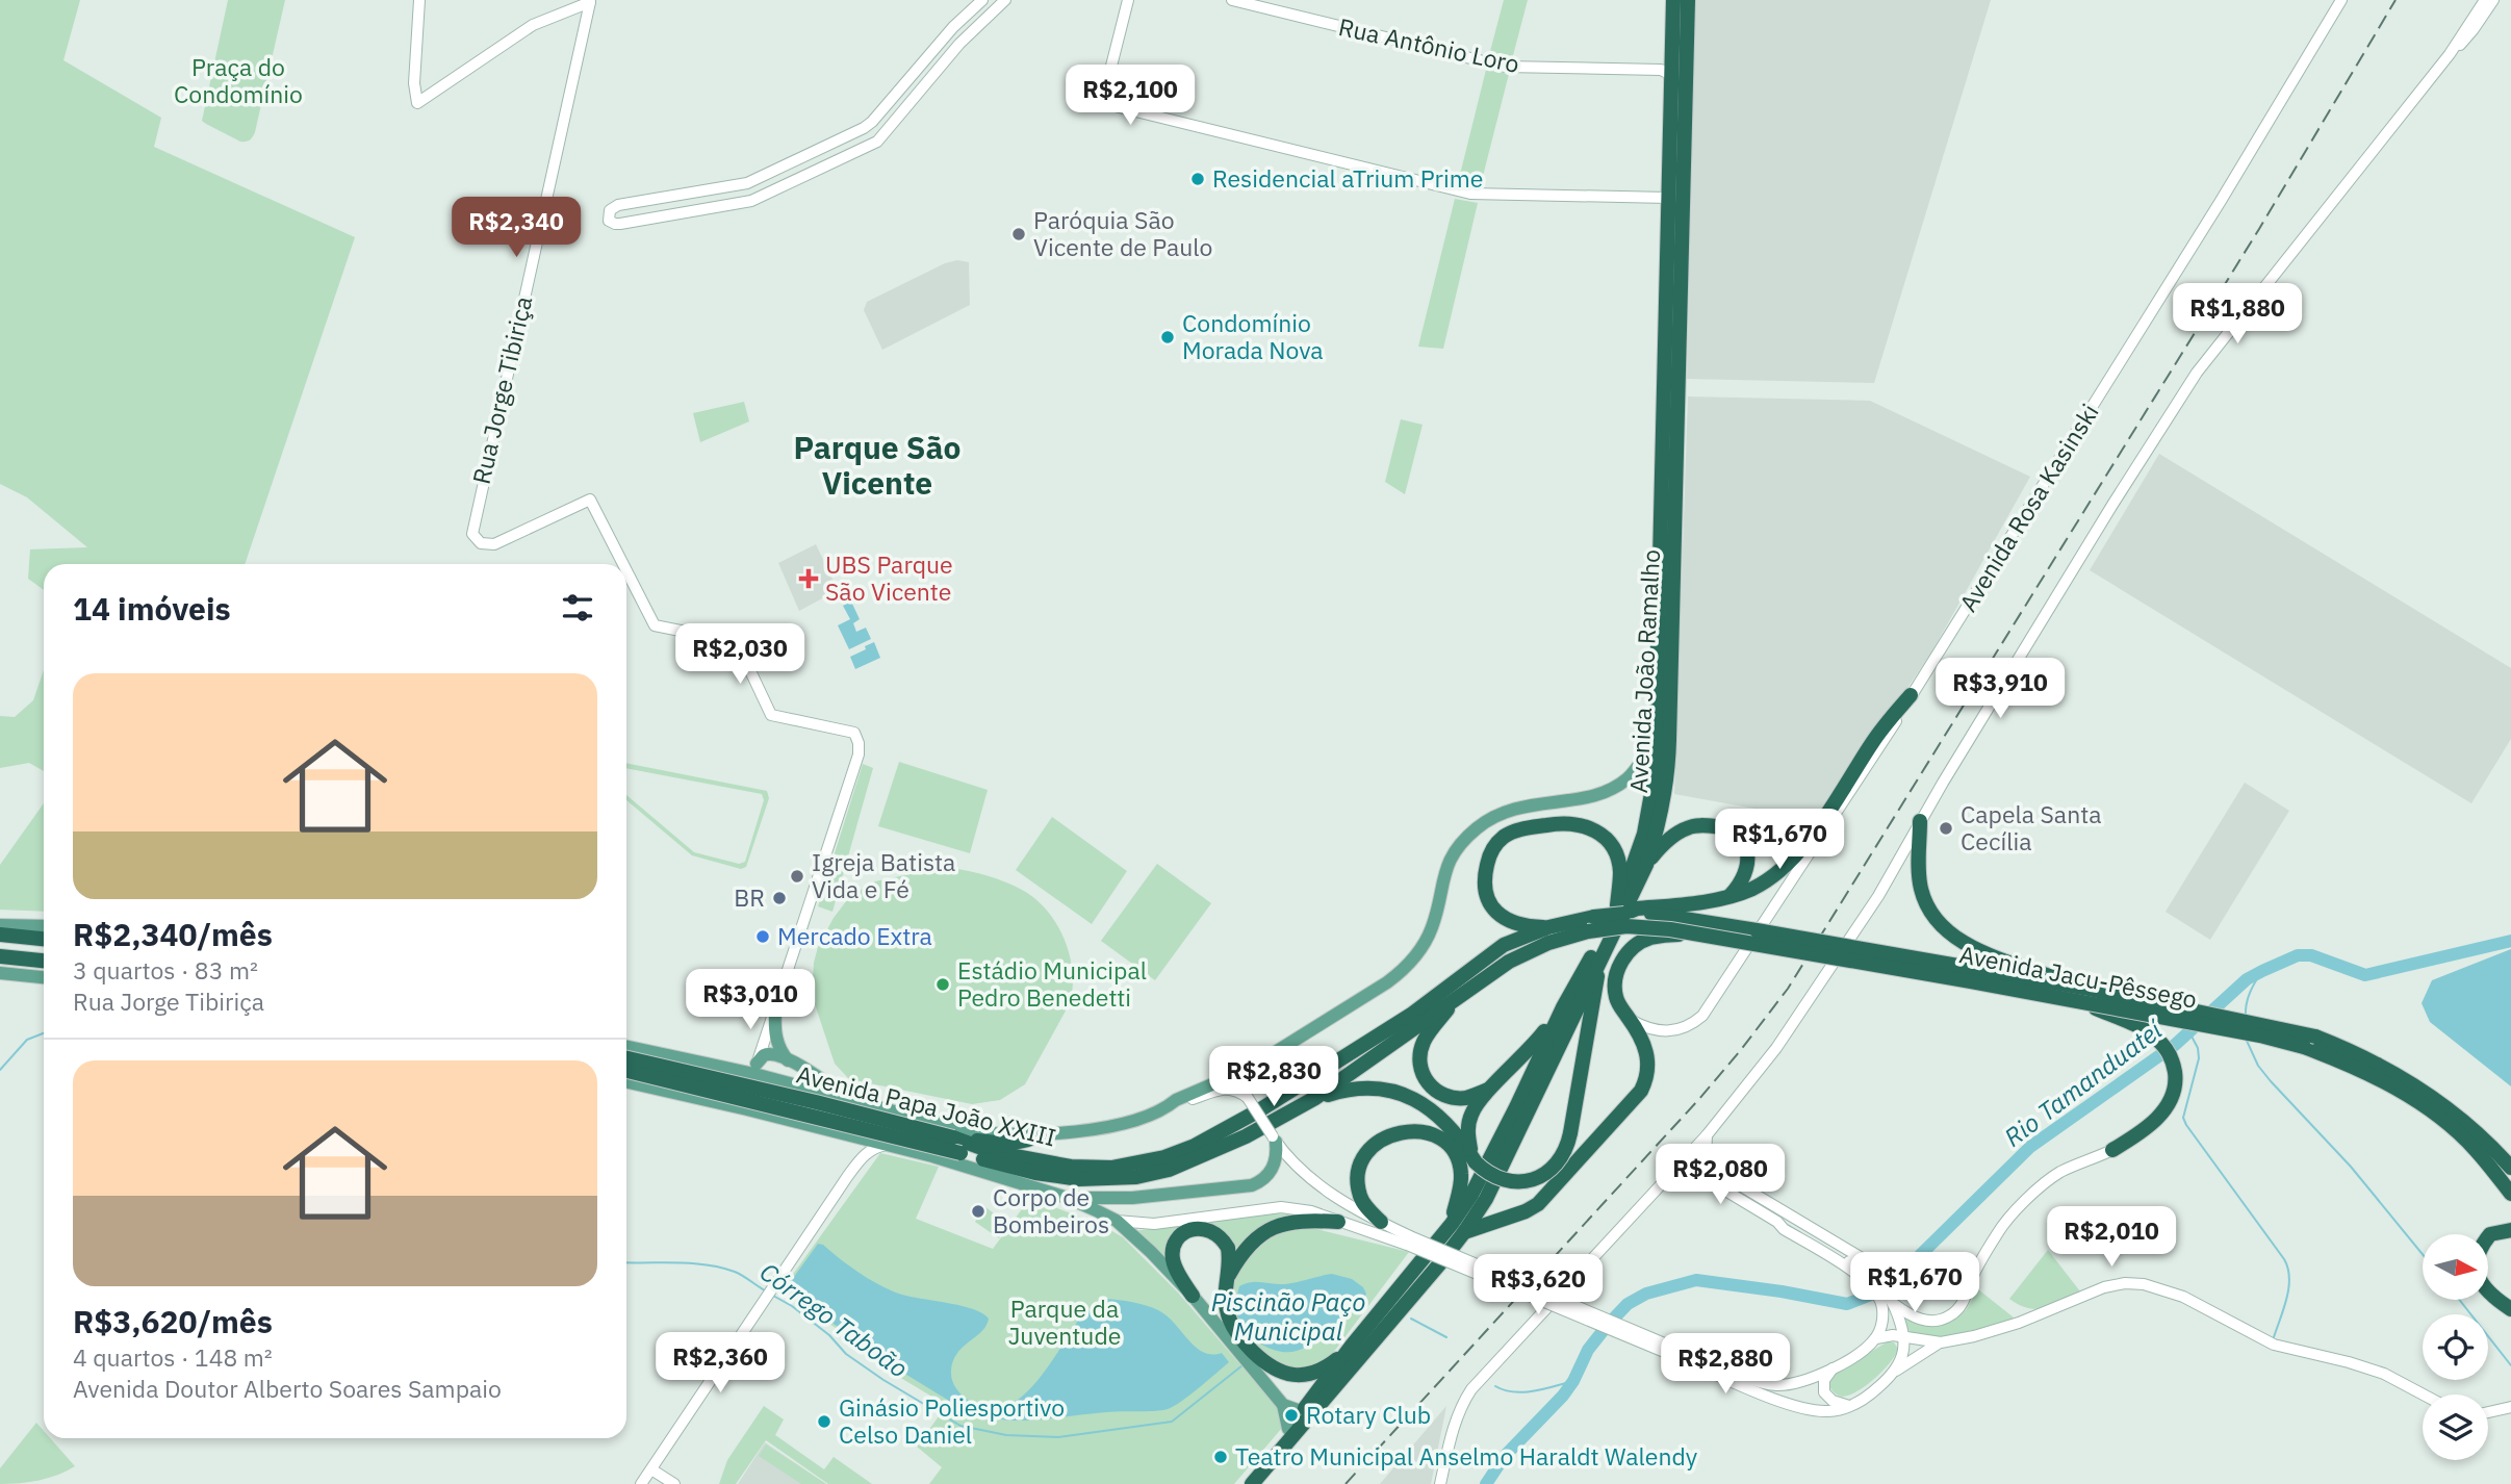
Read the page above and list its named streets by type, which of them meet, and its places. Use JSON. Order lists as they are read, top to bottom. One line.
{"streets":{"highway":["Avenida João Ramalho","Avenida Jacu-Pêssego","Avenida Papa João XXIII"],"main road":["Rua Antônio Loro","Rua Jorge Tibiriça","Avenida Rosa Kasinski"]},"crossings":[["Rua Antônio Loro","Avenida João Ramalho"],["Avenida João Ramalho","Avenida Jacu-Pêssego"],["Avenida João Ramalho","Avenida Papa João XXIII"],["Avenida Jacu-Pêssego","Avenida Papa João XXIII"]],"districts":["Parque São Vicente"],"water":["Rio Tamanduateí","Piscinão Paço Municipal","Córrego Taboão"],"parks":["Praça do Condomínio","Parque da Juventude"],"places":{"other":["Residencial aTrium Prime","Paróquia São Vicente de Paulo","Condomínio Morada Nova","Capela Santa Cecília","Igreja Batista Vida e Fé","BR","Mercado Extra","Estádio Municipal Pedro Benedetti","Corpo de Bombeiros","Rotary Club","Ginásio Poliesportivo Celso Daniel","Teatro Municipal Anselmo Haraldt Walendy"],"health":["UBS Parque São Vicente"]},"north":"right","page":{"price":["R$2,100","R$2,340","R$1,880","R$2,030","R$3,910","R$1,670","R$3,010","R$2,830","R$2,080","R$2,010","R$1,670","R$3,620","R$2,360","R$2,880"],"heading":"14 imóveis","list":[{"name":"R$2,340/mês","note":"3 quartos · 83 m² · Rua Jorge Tibiriça"},{"name":"R$3,620/mês","note":"4 quartos · 148 m² · Avenida Doutor Alberto Soares Sampaio"}]}}
